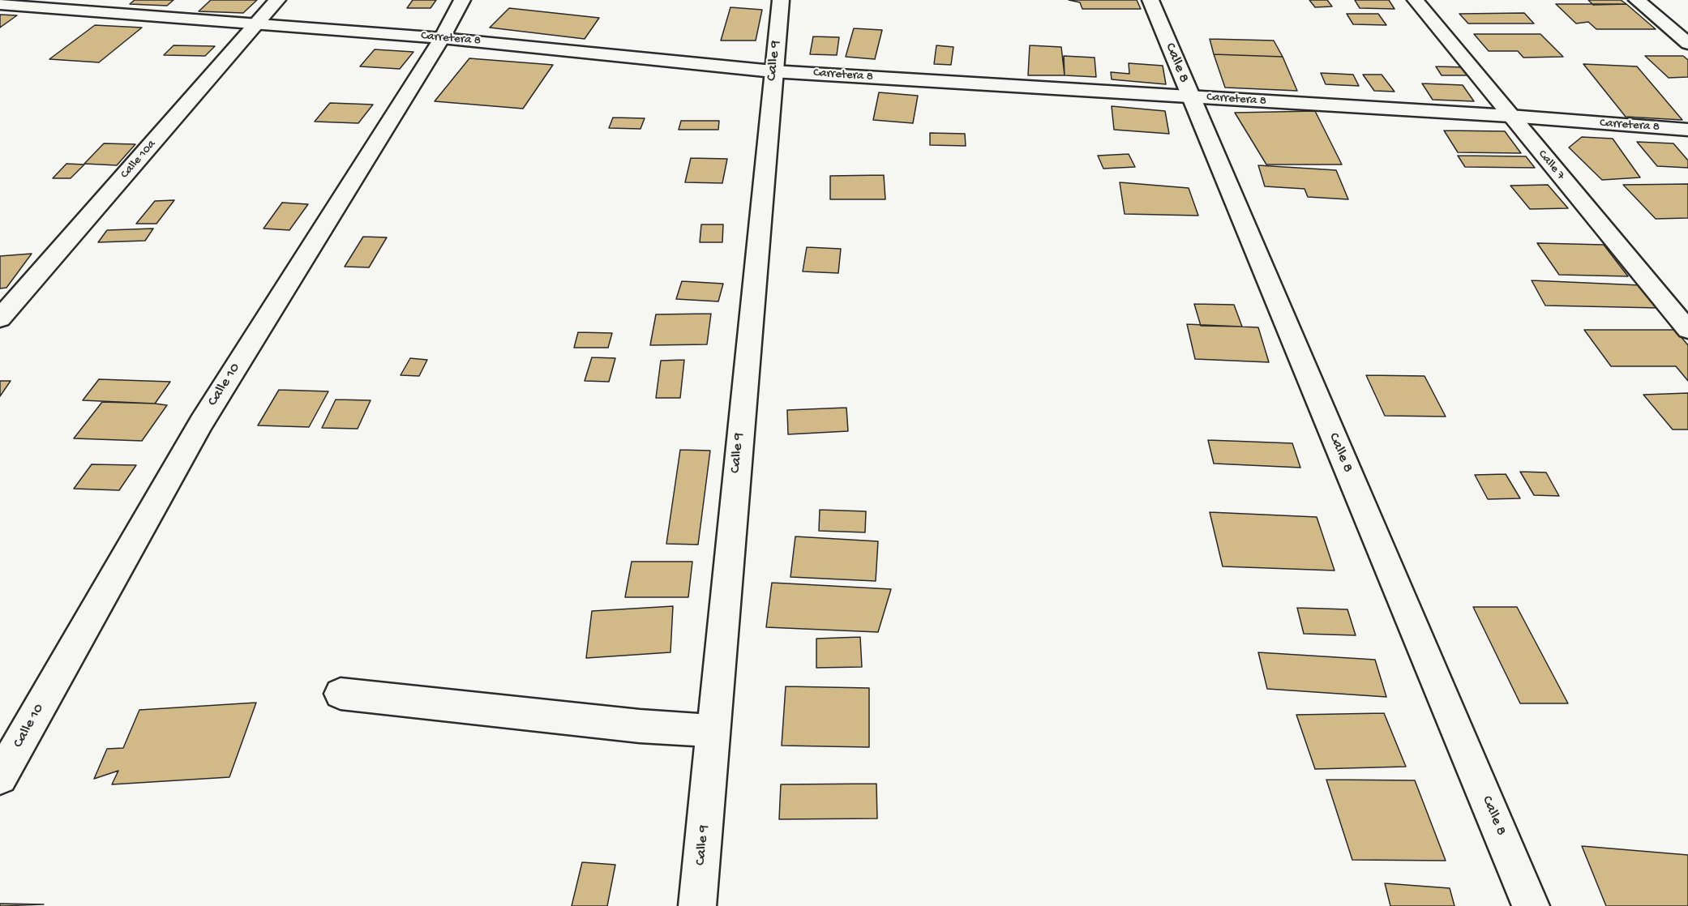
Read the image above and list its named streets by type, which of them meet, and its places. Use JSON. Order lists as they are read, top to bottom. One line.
{"streets":{"street":["Carretera 8","Calle 9","Calle 8","Calle 10a","Calle 7","Calle 10"]},"crossings":[["Carretera 8","Calle 9"],["Carretera 8","Calle 8"],["Carretera 8","Calle 10a"],["Carretera 8","Calle 7"],["Carretera 8","Calle 10"]]}
